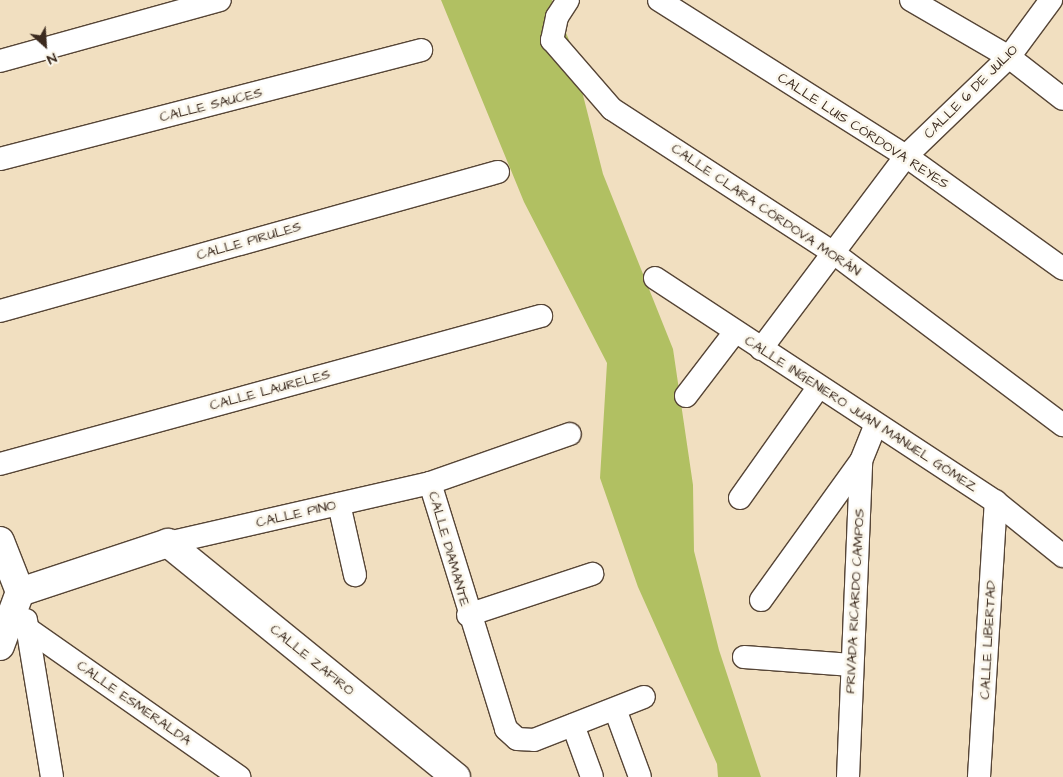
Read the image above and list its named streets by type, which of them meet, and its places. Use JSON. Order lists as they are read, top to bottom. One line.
{"streets":{"street":["CALLE 6 DE JULIO","CALLE SAUCES","CALLE LUIS CÓRDOVA REYES","CALLE CLARA CÓRDOVA MORÁN","CALLE PIRULES","CALLE LAURELES","CALLE INGENIERO JUAN MANUEL GÓMEZ","CALLE PINO","CALLE DIAMANTE","PRIVADA RICARDO CAMPOS","CALLE LIBERTAD","CALLE ZAFIRO","CALLE ESMERALDA"]},"crossings":[["CALLE 6 DE JULIO","CALLE LUIS CÓRDOVA REYES"],["CALLE 6 DE JULIO","CALLE CLARA CÓRDOVA MORÁN"],["CALLE 6 DE JULIO","CALLE INGENIERO JUAN MANUEL GÓMEZ"],["CALLE INGENIERO JUAN MANUEL GÓMEZ","PRIVADA RICARDO CAMPOS"],["CALLE INGENIERO JUAN MANUEL GÓMEZ","CALLE LIBERTAD"],["CALLE PINO","CALLE DIAMANTE"],["CALLE PINO","CALLE ZAFIRO"]],"north":"bottom right"}
